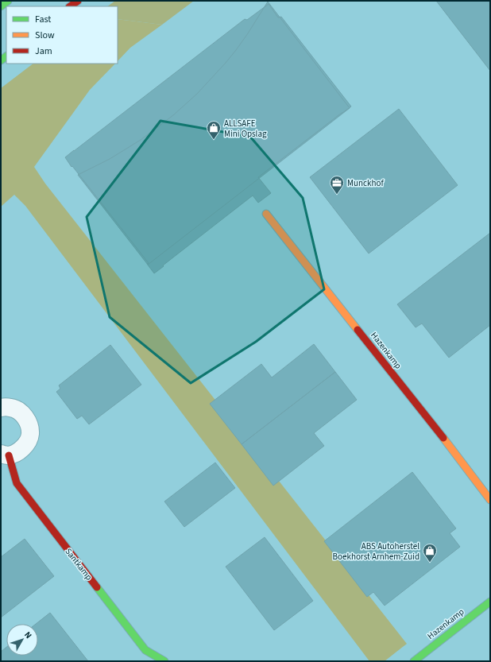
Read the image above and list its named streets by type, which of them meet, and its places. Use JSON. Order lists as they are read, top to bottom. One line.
{"streets":{"main road":["Hazenkamp","Santkamp"]},"places":{"shop":["ALLSAFE Mini Opslag","ABS Autoherstel Boekhorst Arnhem-Zuid"],"office":["Munckhof"]},"legend":["Fast","Slow","Jam"],"north":"top right"}
